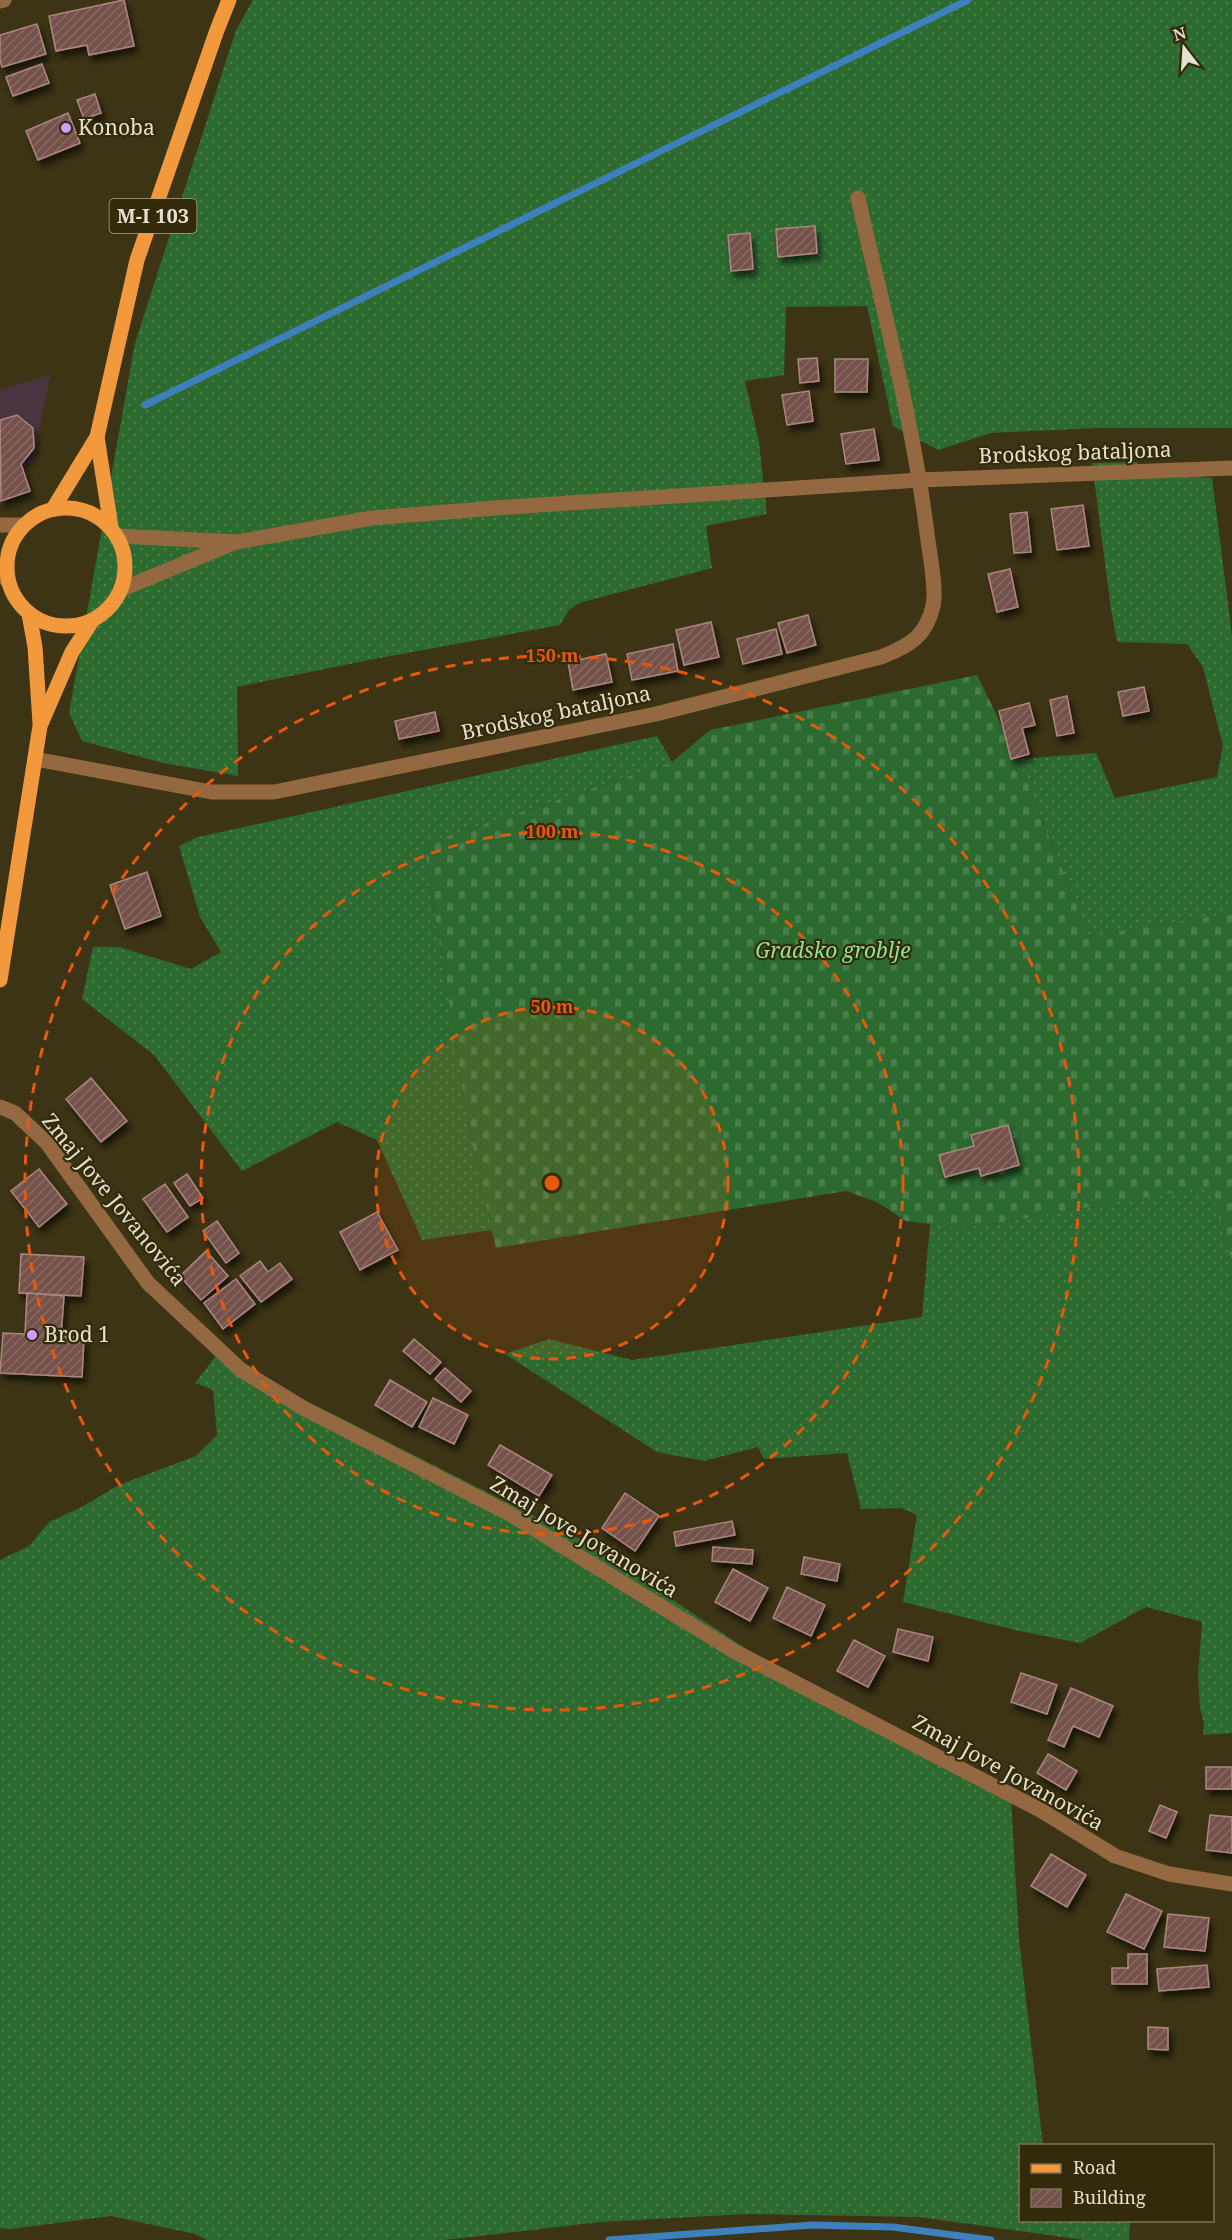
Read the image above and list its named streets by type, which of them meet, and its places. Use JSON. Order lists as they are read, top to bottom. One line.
{"streets":{"main road":["M-I 103"],"street":["Brodskog bataljona","Zmaj Jove Jovanovića"]},"crossings":[["M-I 103","Brodskog bataljona"]],"parks":["Gradsko groblje"],"places":["Konoba","Brod 1"],"legend":["Road","Building"],"north":"top","rings":["150 m","100 m","50 m"]}
